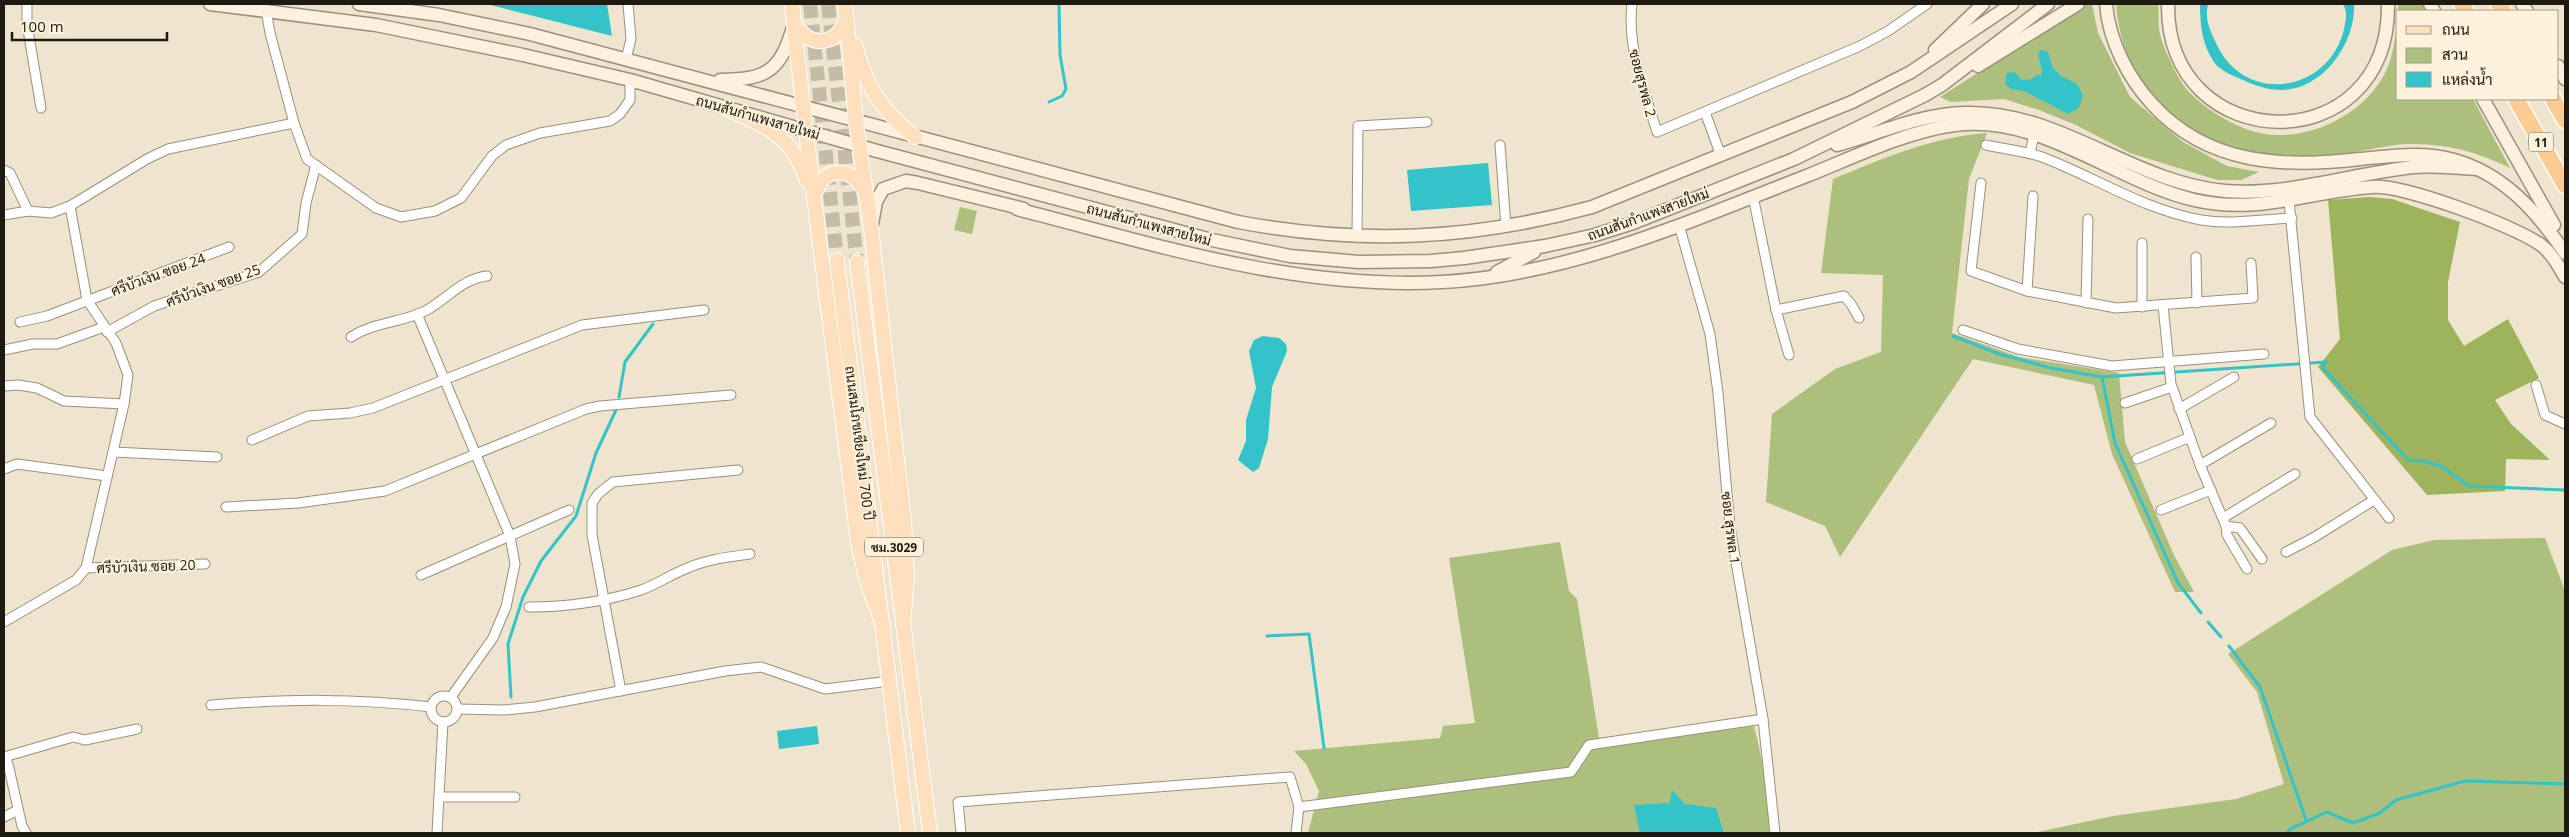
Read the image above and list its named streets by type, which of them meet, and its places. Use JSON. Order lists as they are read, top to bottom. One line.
{"streets":{"highway":["11"],"main road":["ถนนสันกำแพงสายใหม่","ถนนสมโภชเชียงใหม่ 700 ปี","ชม.3029"],"street":["ซอยสุรพล 2","ศรีบัวเงิน ซอย 24","ศรีบัวเงิน ซอย 25","ซอย สุรพล 1","ศรีบัวเงิน ซอย 20"]},"legend":["ถนน","สวน","แหล่งน้ำ"],"scale_bar":"100 m"}
